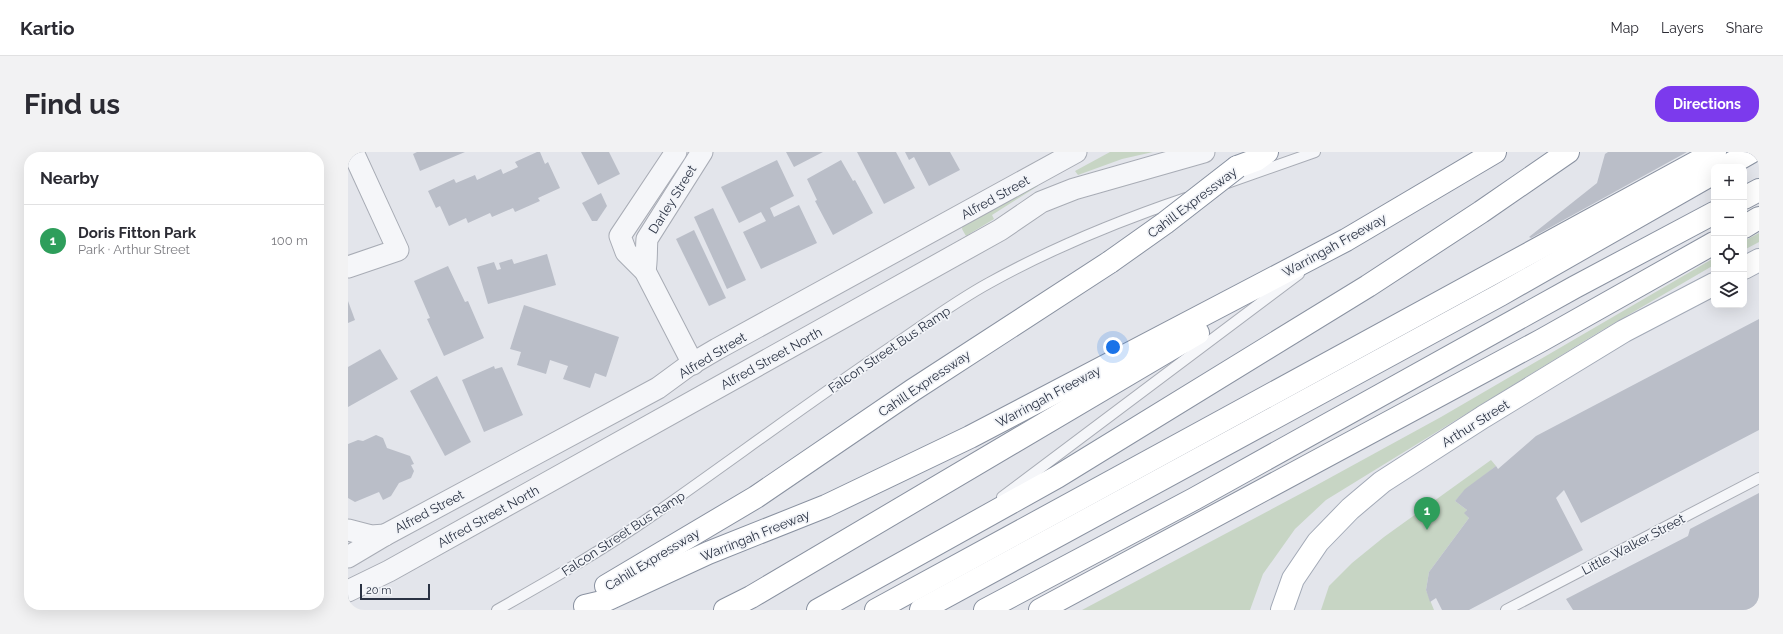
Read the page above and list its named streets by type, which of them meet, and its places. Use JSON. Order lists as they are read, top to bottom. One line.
{"streets":{"main road":["Cahill Expressway","Warringah Freeway","Arthur Street"],"street":["Alfred Street","Darley Street","Alfred Street North"],"lane":["Falcon Street Bus Ramp","Little Walker Street"]},"crossings":[["Alfred Street","Darley Street"],["Cahill Expressway","Warringah Freeway"]],"scale_bar":"20 m","page":{"header":"Kartio","nav":["Map","Layers","Share"],"buttons":"Directions","title":"Find us","heading":"Nearby","map_buttons":["+","−"],"list":[{"mark":"1","name":"Doris Fitton Park","note":"Park · Arthur Street","value":"100 m"}],"pins":"1","scale":"20 m"}}
